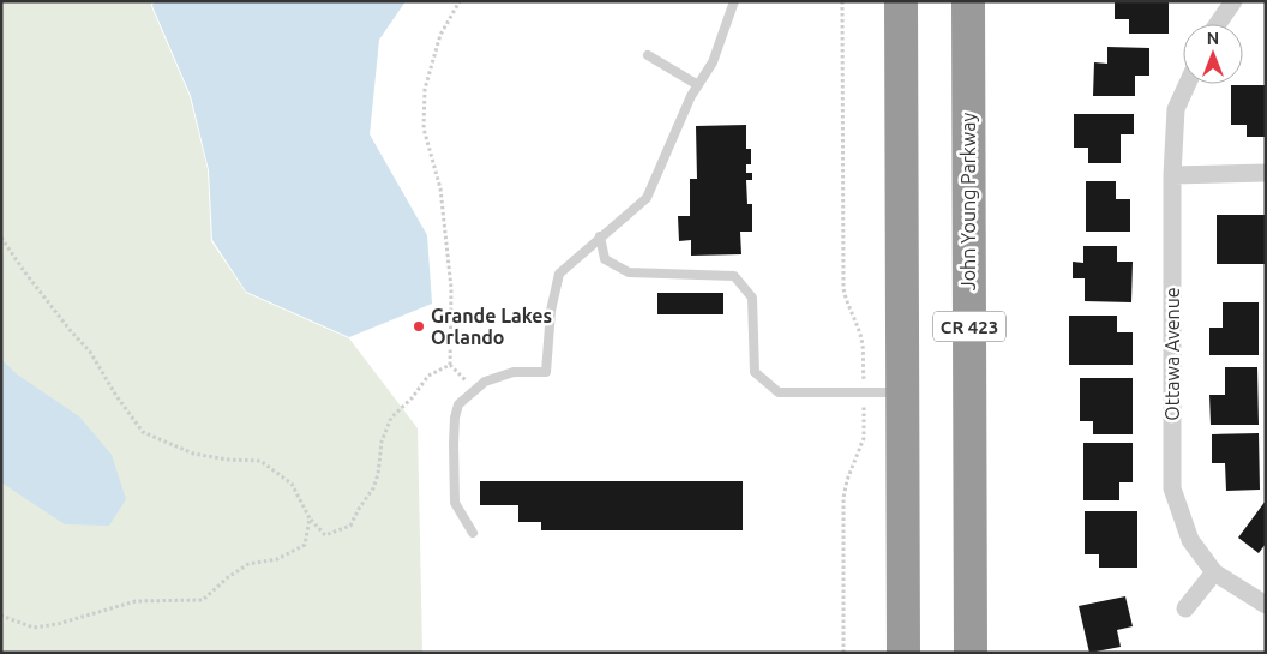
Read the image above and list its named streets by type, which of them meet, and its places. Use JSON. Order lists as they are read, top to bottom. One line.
{"streets":{"highway":["John Young Parkway","CR 423"],"street":["Ottawa Avenue"]},"places":["Grande Lakes Orlando"],"north":"top"}
